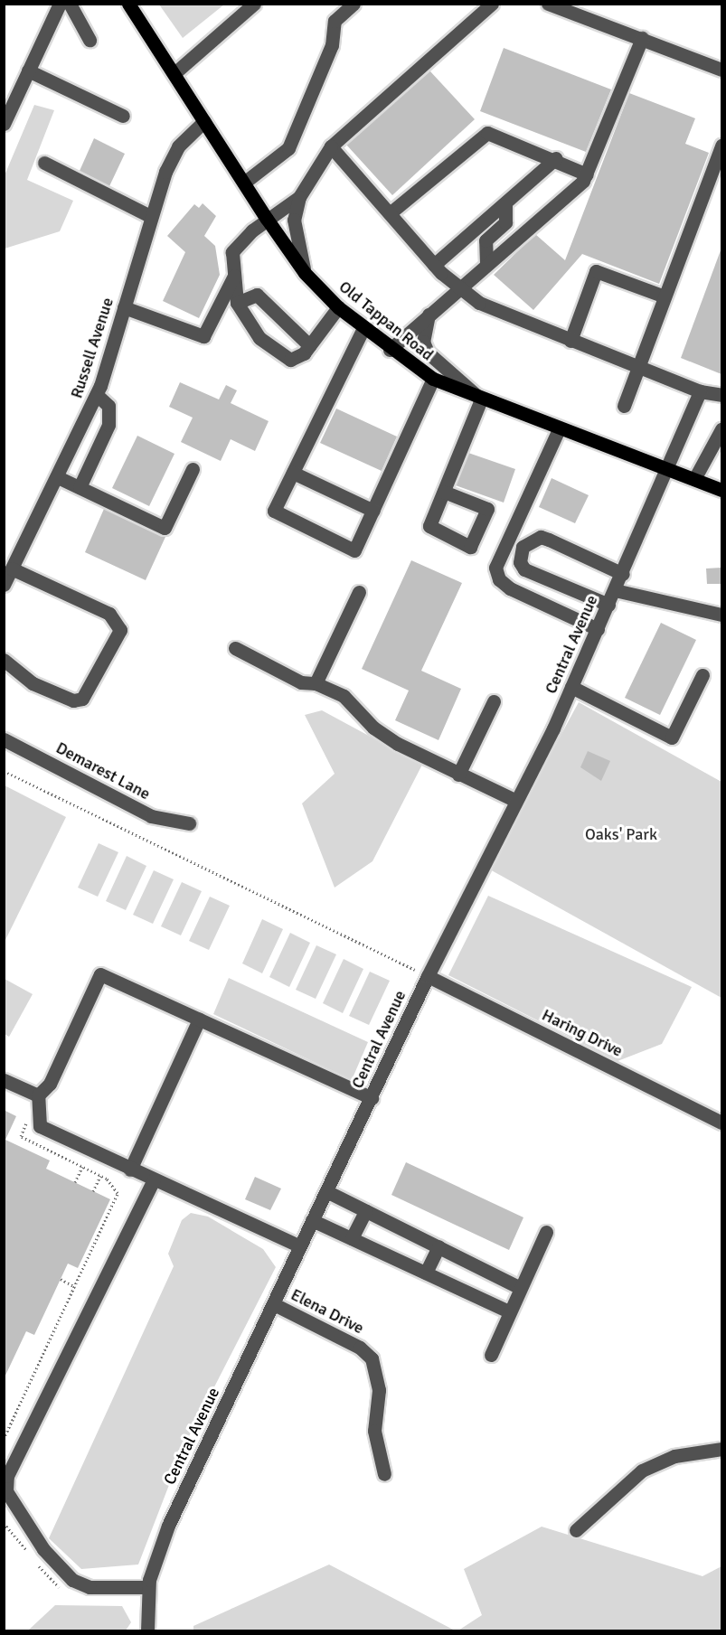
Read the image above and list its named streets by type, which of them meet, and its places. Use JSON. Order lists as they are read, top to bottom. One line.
{"streets":{"main road":["Old Tappan Road"],"street":["Russell Avenue","Central Avenue","Demarest Lane","Haring Drive","Elena Drive"]},"crossings":[["Old Tappan Road","Russell Avenue"],["Old Tappan Road","Central Avenue"],["Central Avenue","Haring Drive"],["Central Avenue","Elena Drive"]],"parks":["Oaks' Park"]}
